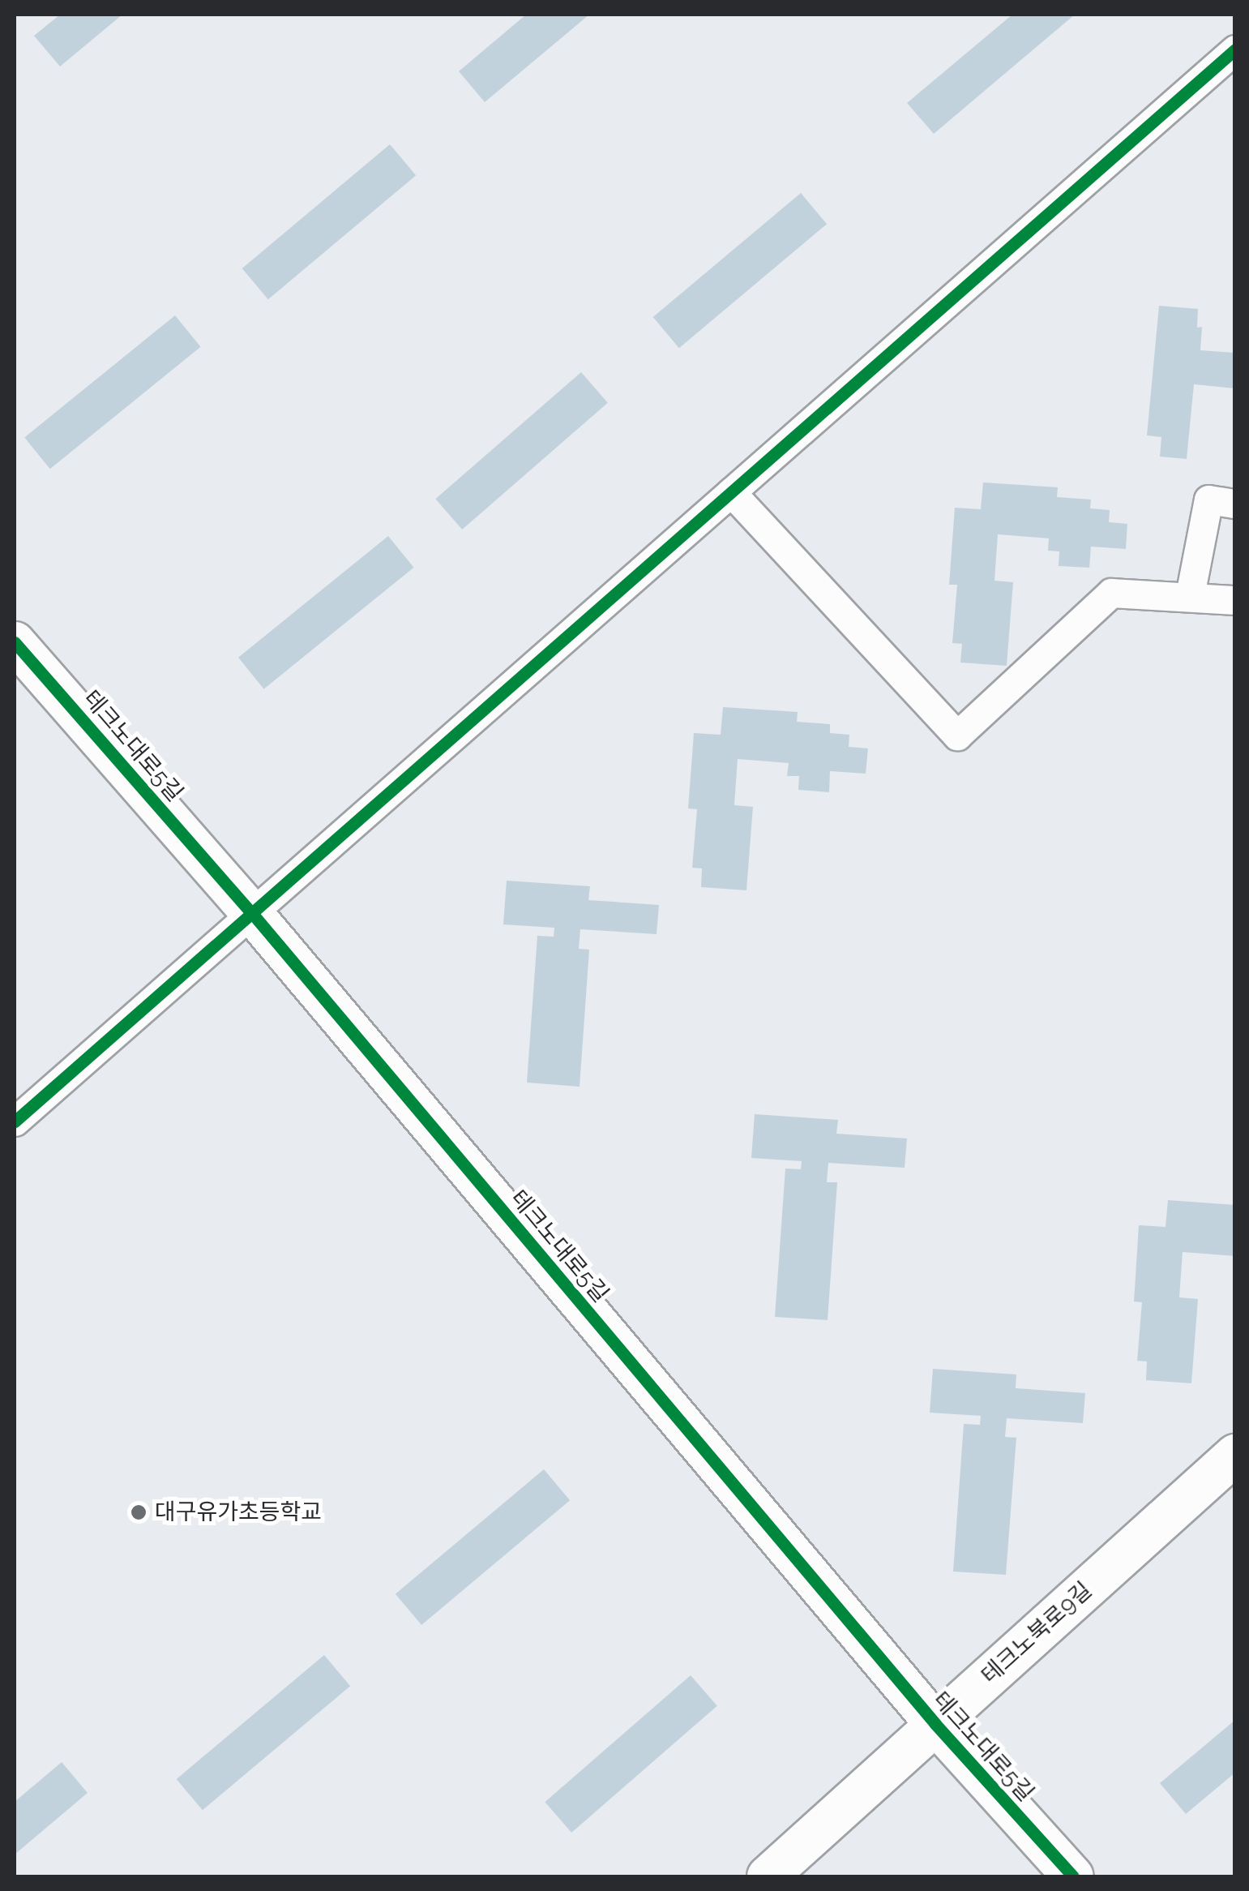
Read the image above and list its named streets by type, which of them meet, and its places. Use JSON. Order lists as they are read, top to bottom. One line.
{"streets":{"street":["테크노대로5길","테크노북로9길"]},"crossings":[["테크노대로5길","테크노북로9길"]],"places":["대구유가초등학교"]}
